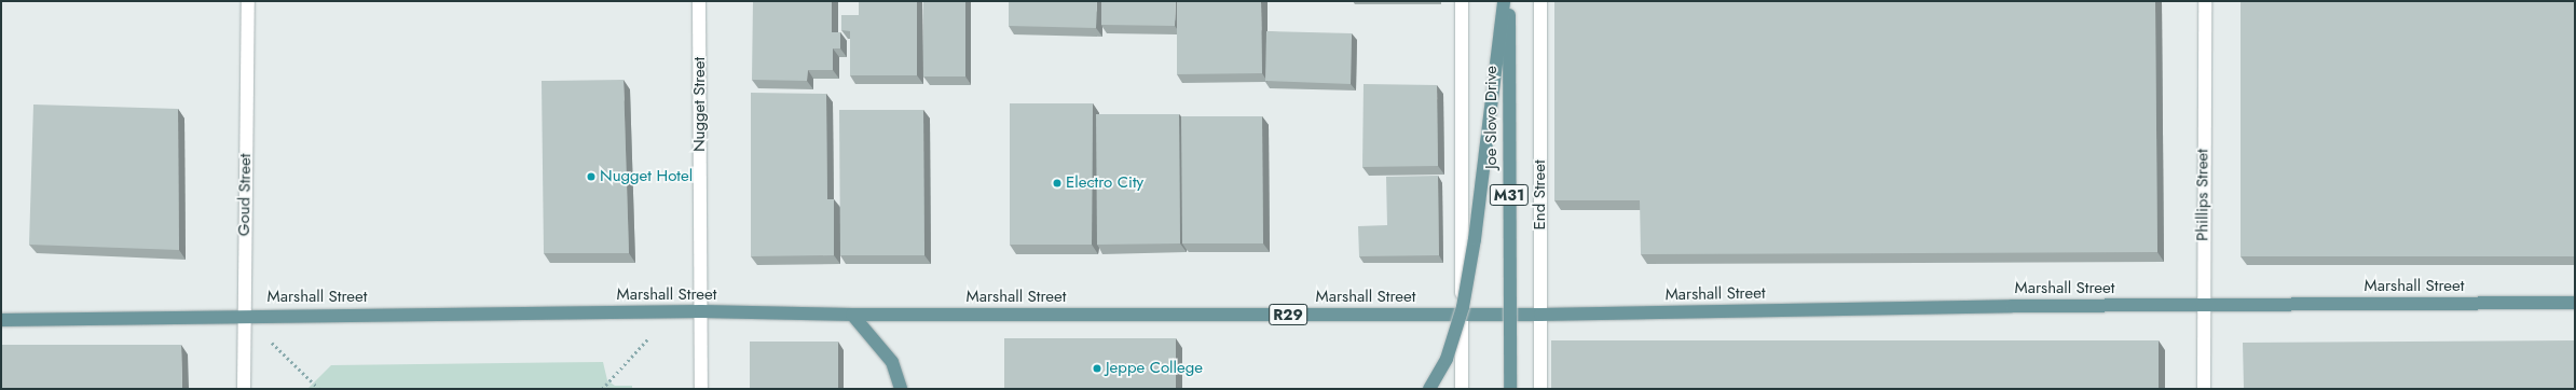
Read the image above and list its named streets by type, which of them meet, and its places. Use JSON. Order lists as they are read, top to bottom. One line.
{"streets":{"main road":["Joe Slovo Drive","M31","Marshall Street","R29"],"street":["Nugget Street","Goud Street","End Street","Phillips Street"]},"crossings":[["Nugget Street","Marshall Street"],["Goud Street","Marshall Street"],["End Street","Marshall Street"],["Phillips Street","Marshall Street"]],"places":["Nugget Hotel","Electro City","Jeppe College"]}
